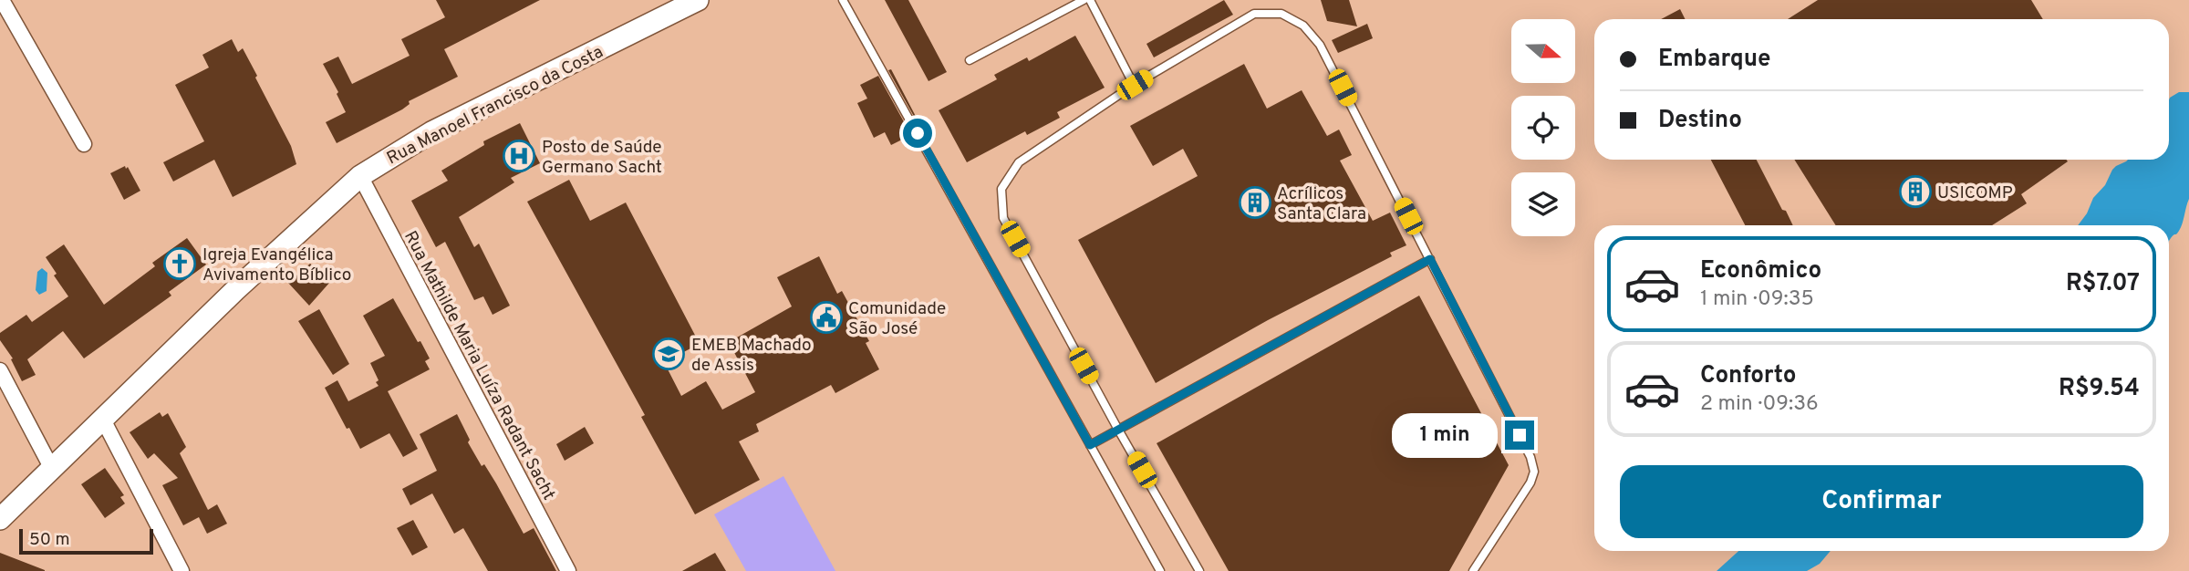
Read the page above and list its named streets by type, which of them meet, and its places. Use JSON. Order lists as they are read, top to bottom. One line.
{"streets":{"main road":["Rua Manoel Francisco da Costa"],"street":["Rua Mathilde Maria Luíza Radant Sacht"]},"crossings":[["Rua Manoel Francisco da Costa","Rua Mathilde Maria Luíza Radant Sacht"]],"places":{"hospital":["Posto de Saúde Germano Sacht"],"building":["USICOMP","Acrílicos Santa Clara"],"church":["Igreja Evangélica Avivamento Bíblico"],"public building":["Comunidade São José"],"school or university":["EMEB Machado de Assis"]},"scale_bar":"50 m","north":"right","page":{"banner":["Embarque","Destino"],"list":[{"name":"Econômico","note":"1 min · 09:35","value":"R$7.07"},{"name":"Conforto","note":"2 min · 09:36","value":"R$9.54"}],"bubble":"1 min","buttons":"Confirmar","scale":"50 m"}}
